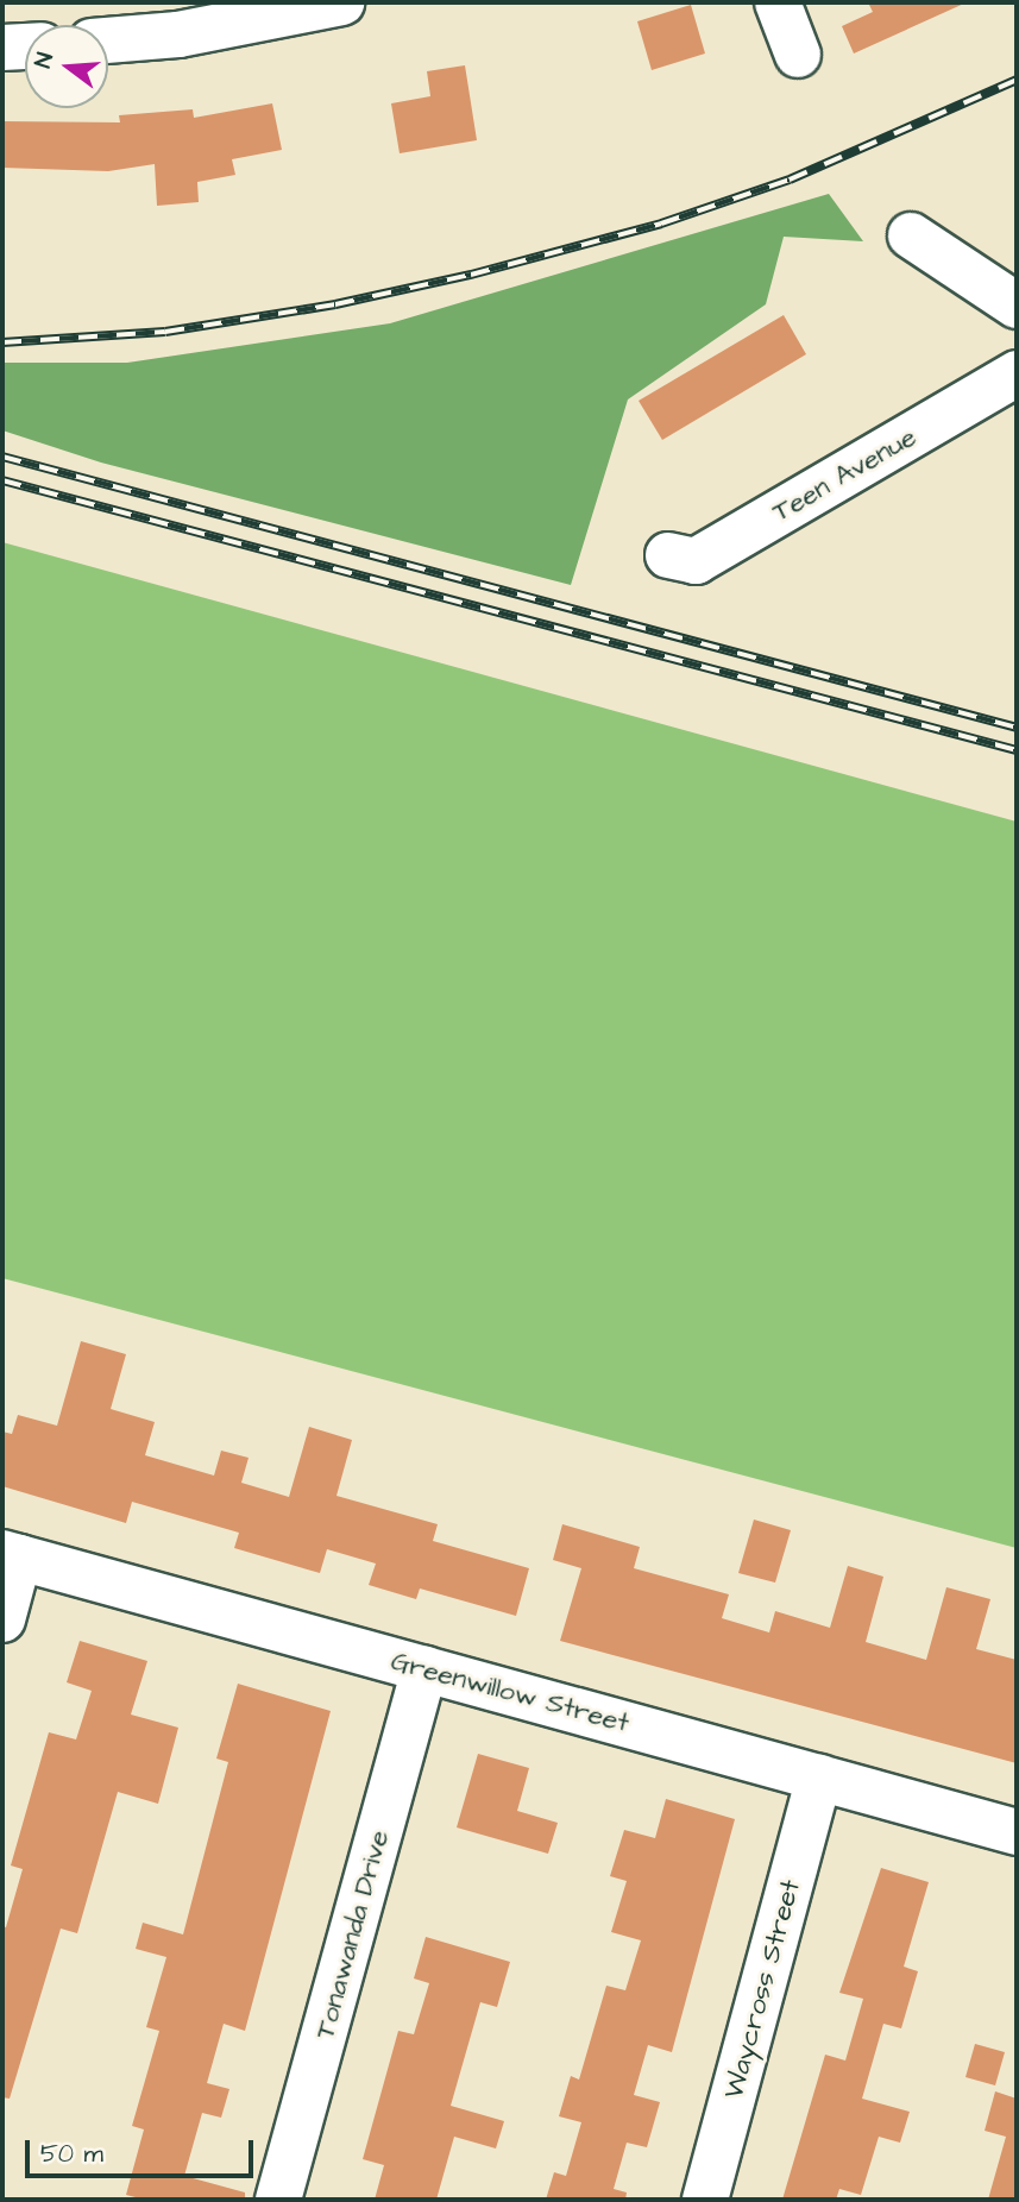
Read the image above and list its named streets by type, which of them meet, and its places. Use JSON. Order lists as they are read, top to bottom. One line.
{"streets":{"street":["Teen Avenue","Greenwillow Street","Tonawanda Drive","Waycross Street"]},"crossings":[["Greenwillow Street","Tonawanda Drive"],["Greenwillow Street","Waycross Street"]],"scale_bar":"50 m","north":"left"}
